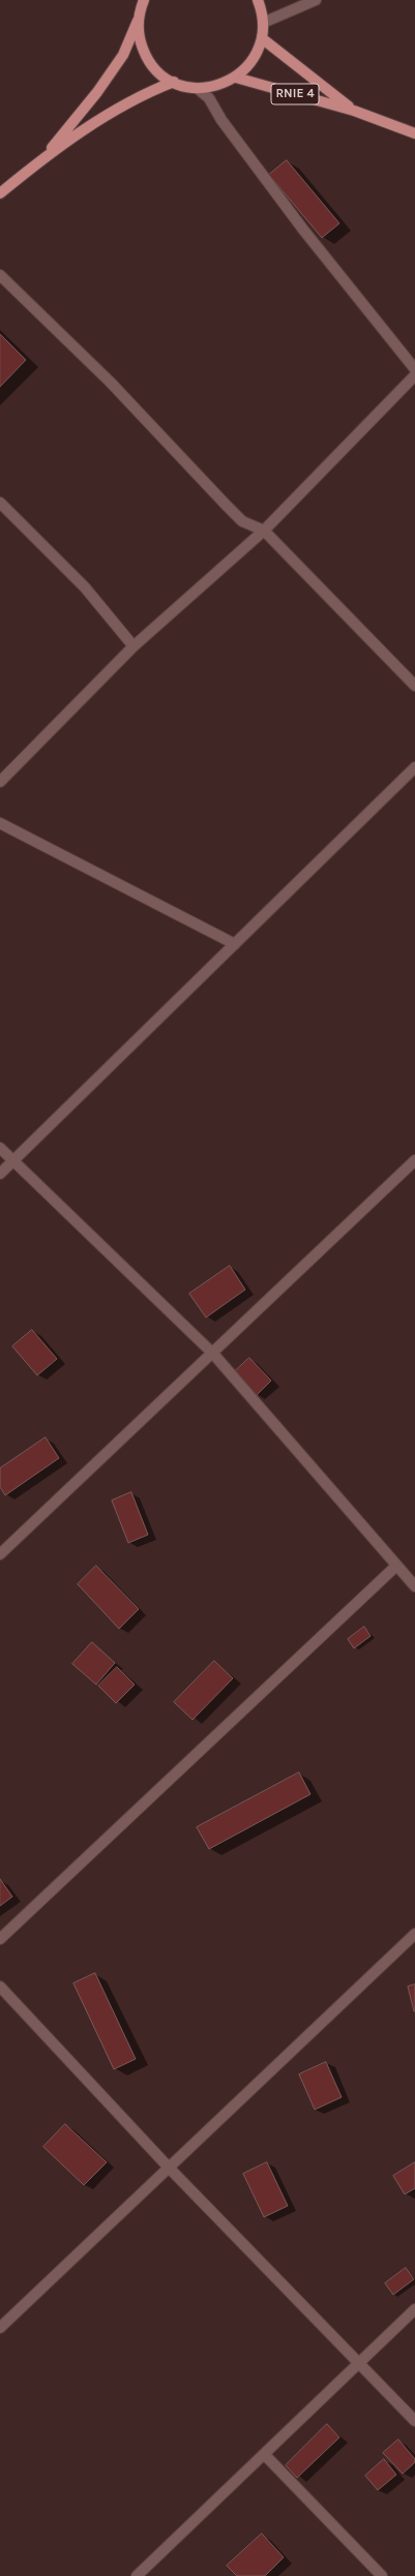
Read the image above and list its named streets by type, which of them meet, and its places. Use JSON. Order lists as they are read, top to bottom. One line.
{"streets":{"main road":["RNIE 4"]}}
